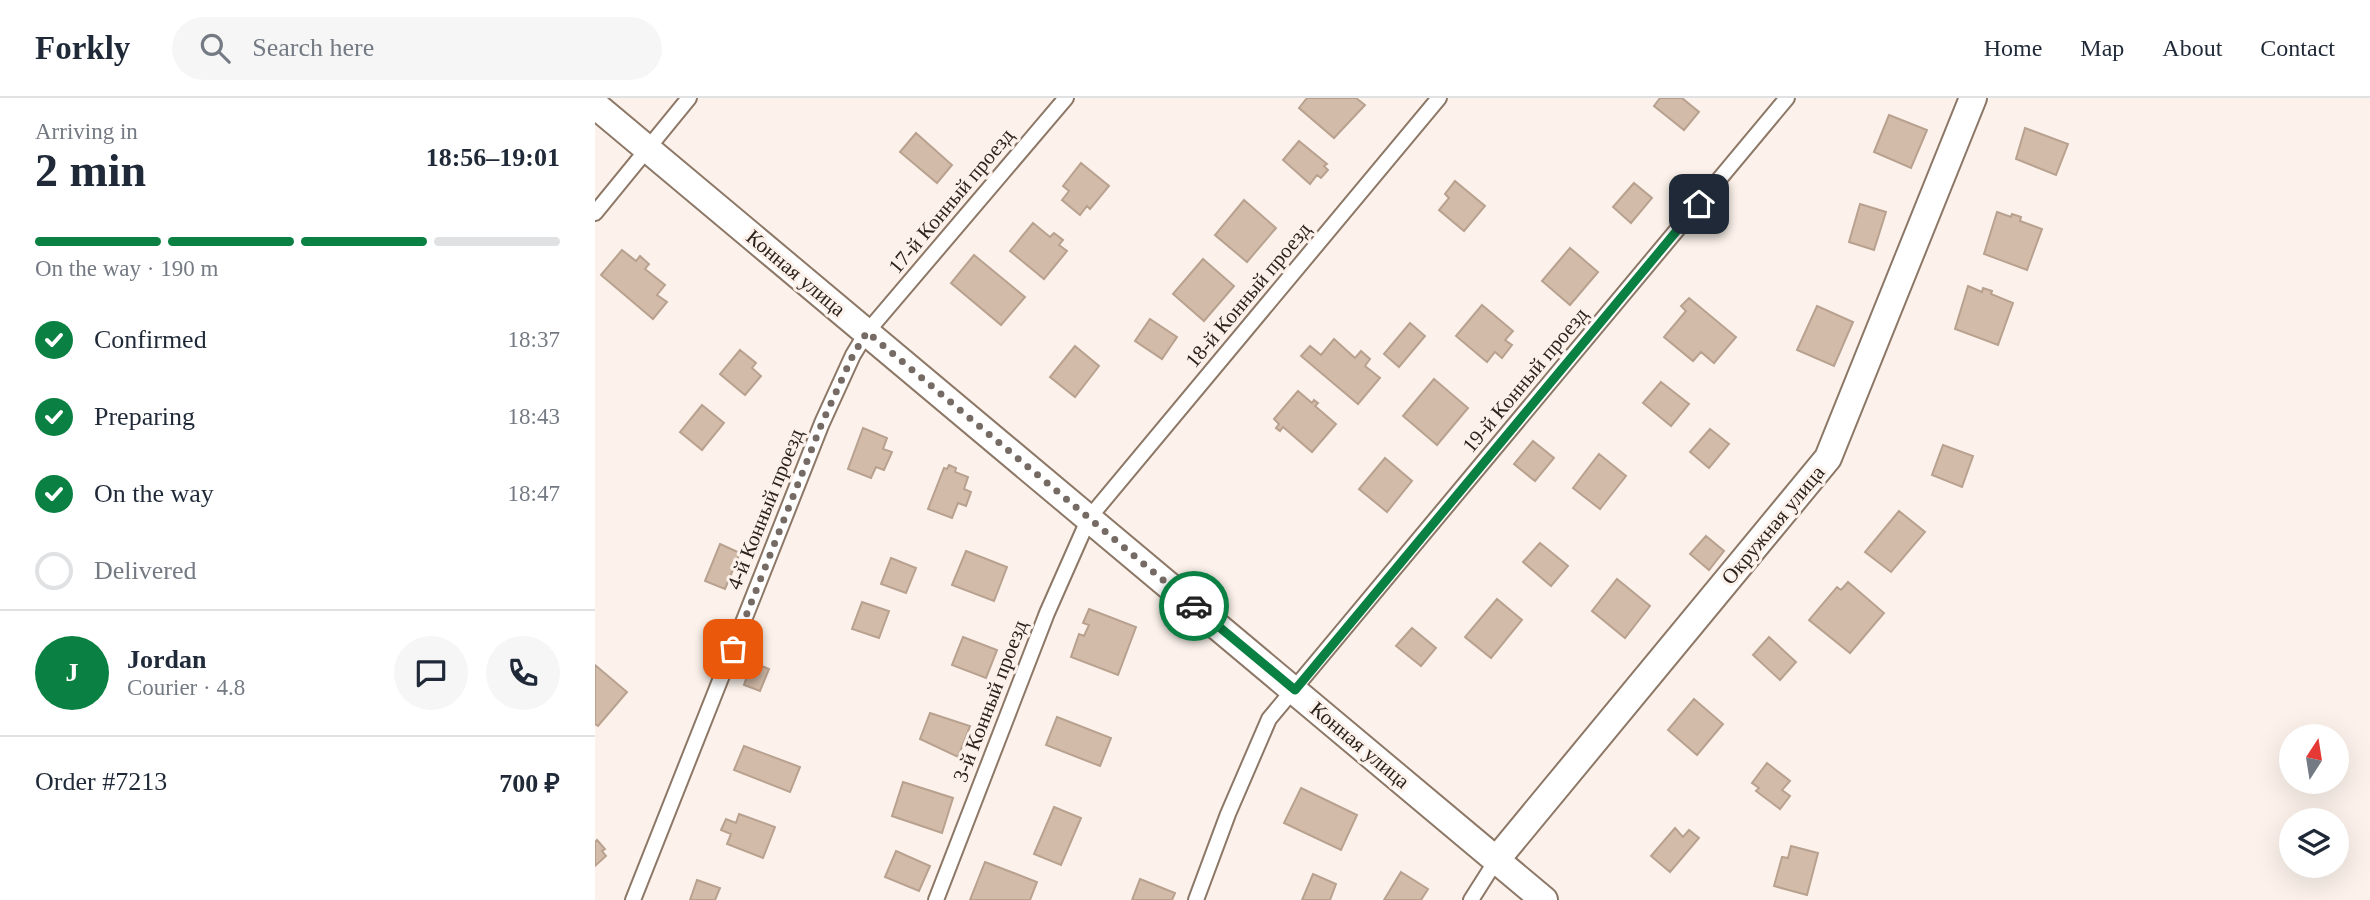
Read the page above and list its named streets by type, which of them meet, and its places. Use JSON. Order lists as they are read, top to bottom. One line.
{"streets":{"street":["Конная улица","Окружная улица"],"lane":["17-й Конный проезд","18-й Конный проезд","19-й Конный проезд","4-й Конный проезд","3-й Конный проезд"]},"crossings":[["17-й Конный проезд","Конная улица"],["17-й Конный проезд","4-й Конный проезд"],["Конная улица","18-й Конный проезд"],["Конная улица","19-й Конный проезд"],["Конная улица","4-й Конный проезд"],["Конная улица","Окружная улица"],["Конная улица","3-й Конный проезд"],["18-й Конный проезд","3-й Конный проезд"]],"north":"top","page":{"header":"Forkly","search":"Search here","nav":["Home","Map","About","Contact"],"heading":["2 min","Arriving in","18:56–19:01"],"panel":["Jordan","Courier · 4.8","Order #7213","700 ₽"],"bar":"On the way · 190 m","list":[["Confirmed","18:37"],["Preparing","18:43"],["On the way","18:47"],"Delivered"],"round":"J"}}
